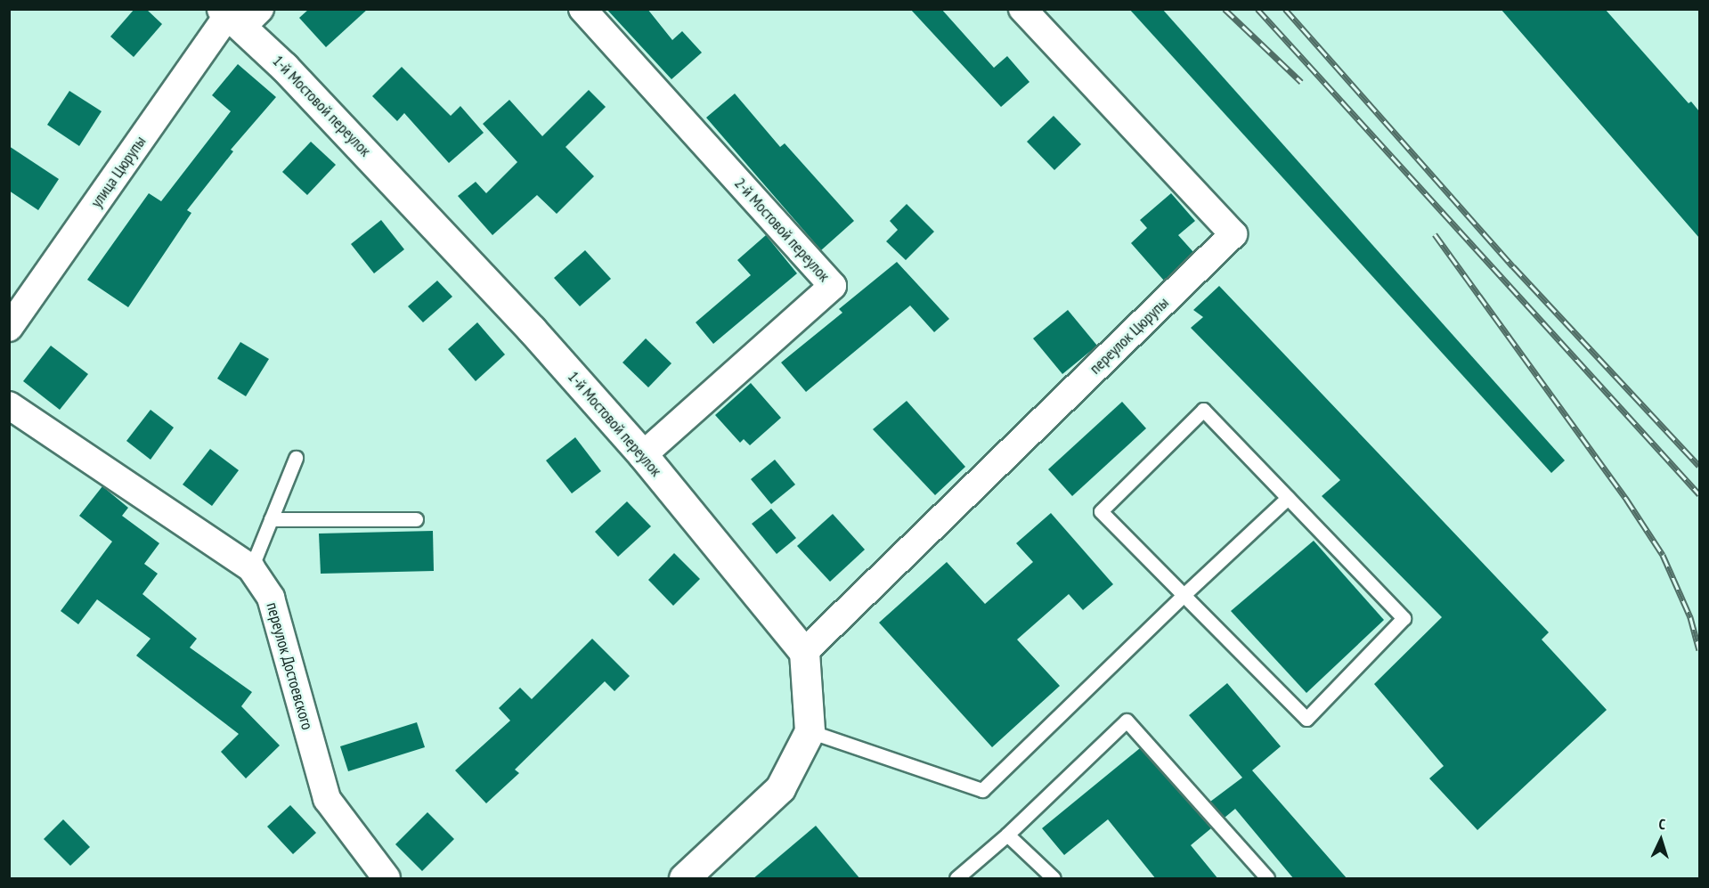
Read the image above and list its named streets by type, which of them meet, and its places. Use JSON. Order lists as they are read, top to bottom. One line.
{"streets":{"street":["1-й Мостовой переулок","улица Цюрупы","2-й Мостовой переулок","переулок Цюрупы","переулок Достоевского"]},"crossings":[["1-й Мостовой переулок","улица Цюрупы"],["1-й Мостовой переулок","2-й Мостовой переулок"],["1-й Мостовой переулок","переулок Цюрупы"]],"north":"top"}
